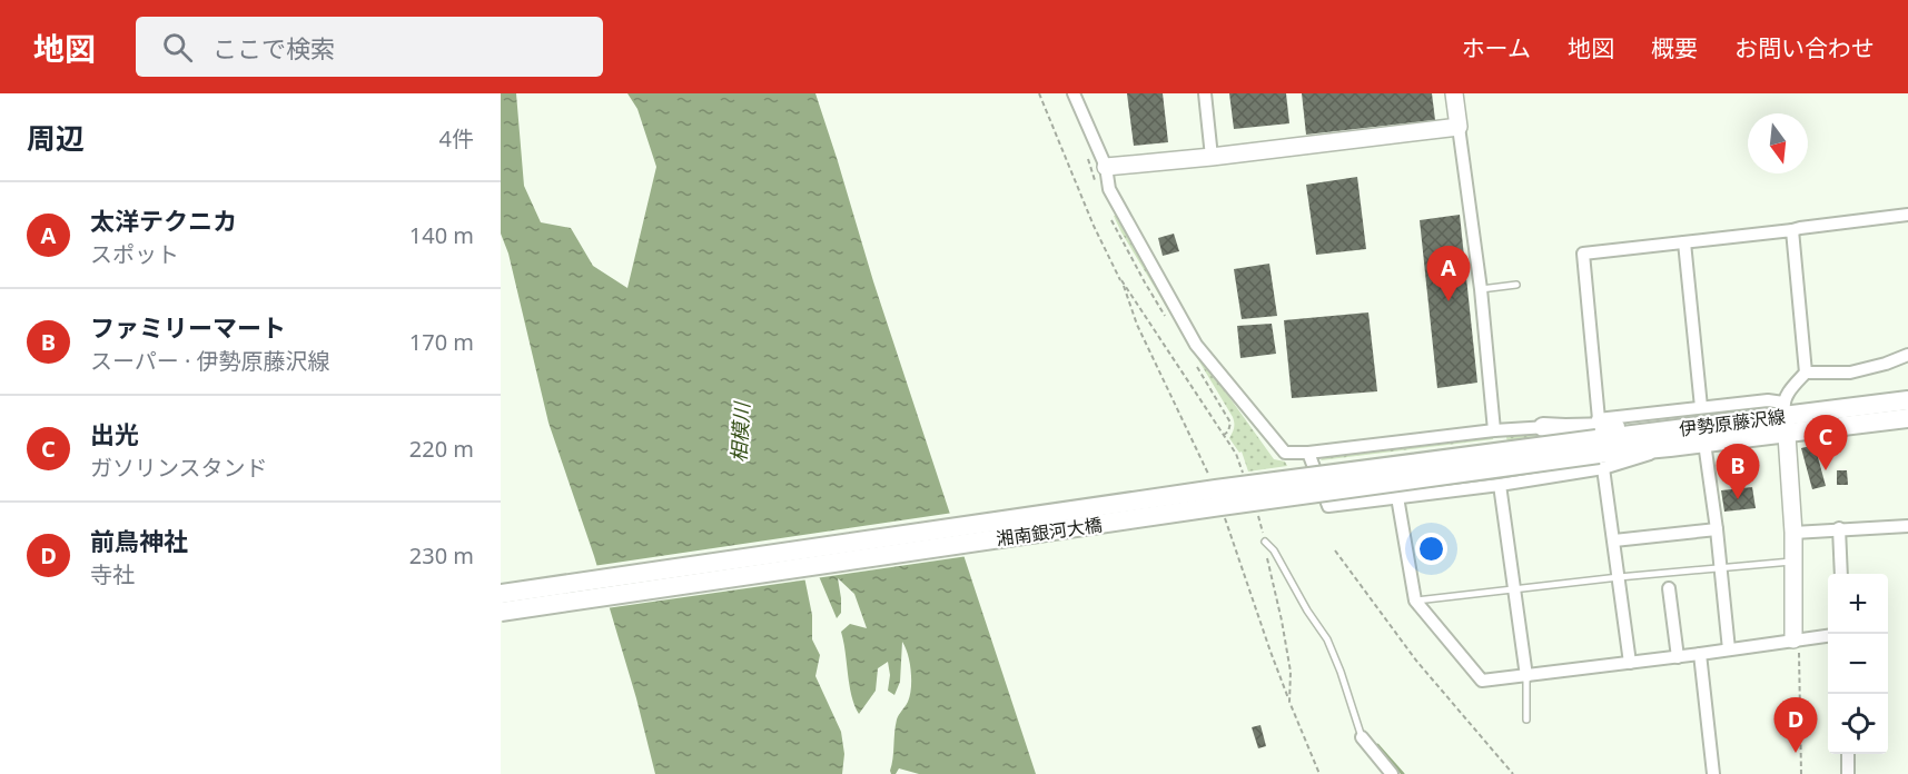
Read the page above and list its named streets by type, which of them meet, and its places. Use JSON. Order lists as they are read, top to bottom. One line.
{"streets":{"main road":["伊勢原藤沢線","湘南銀河大橋"]},"crossings":[["伊勢原藤沢線","湘南銀河大橋"]],"water":["相模川"],"north":"bottom","page":{"header":"地図","search":"ここで検索","nav":["ホーム","地図","概要","お問い合わせ"],"heading":["周辺","4件"],"list":[{"mark":"A","name":"太洋テクニカ","note":"スポット","value":"140 m"},{"mark":"B","name":"ファミリーマート","note":"スーパー · 伊勢原藤沢線","value":"170 m"},{"mark":"C","name":"出光","note":"ガソリンスタンド","value":"220 m"},{"mark":"D","name":"前鳥神社","note":"寺社","value":"230 m"}],"pins":["A","C","B","D"],"map_buttons":["+","−"]}}
